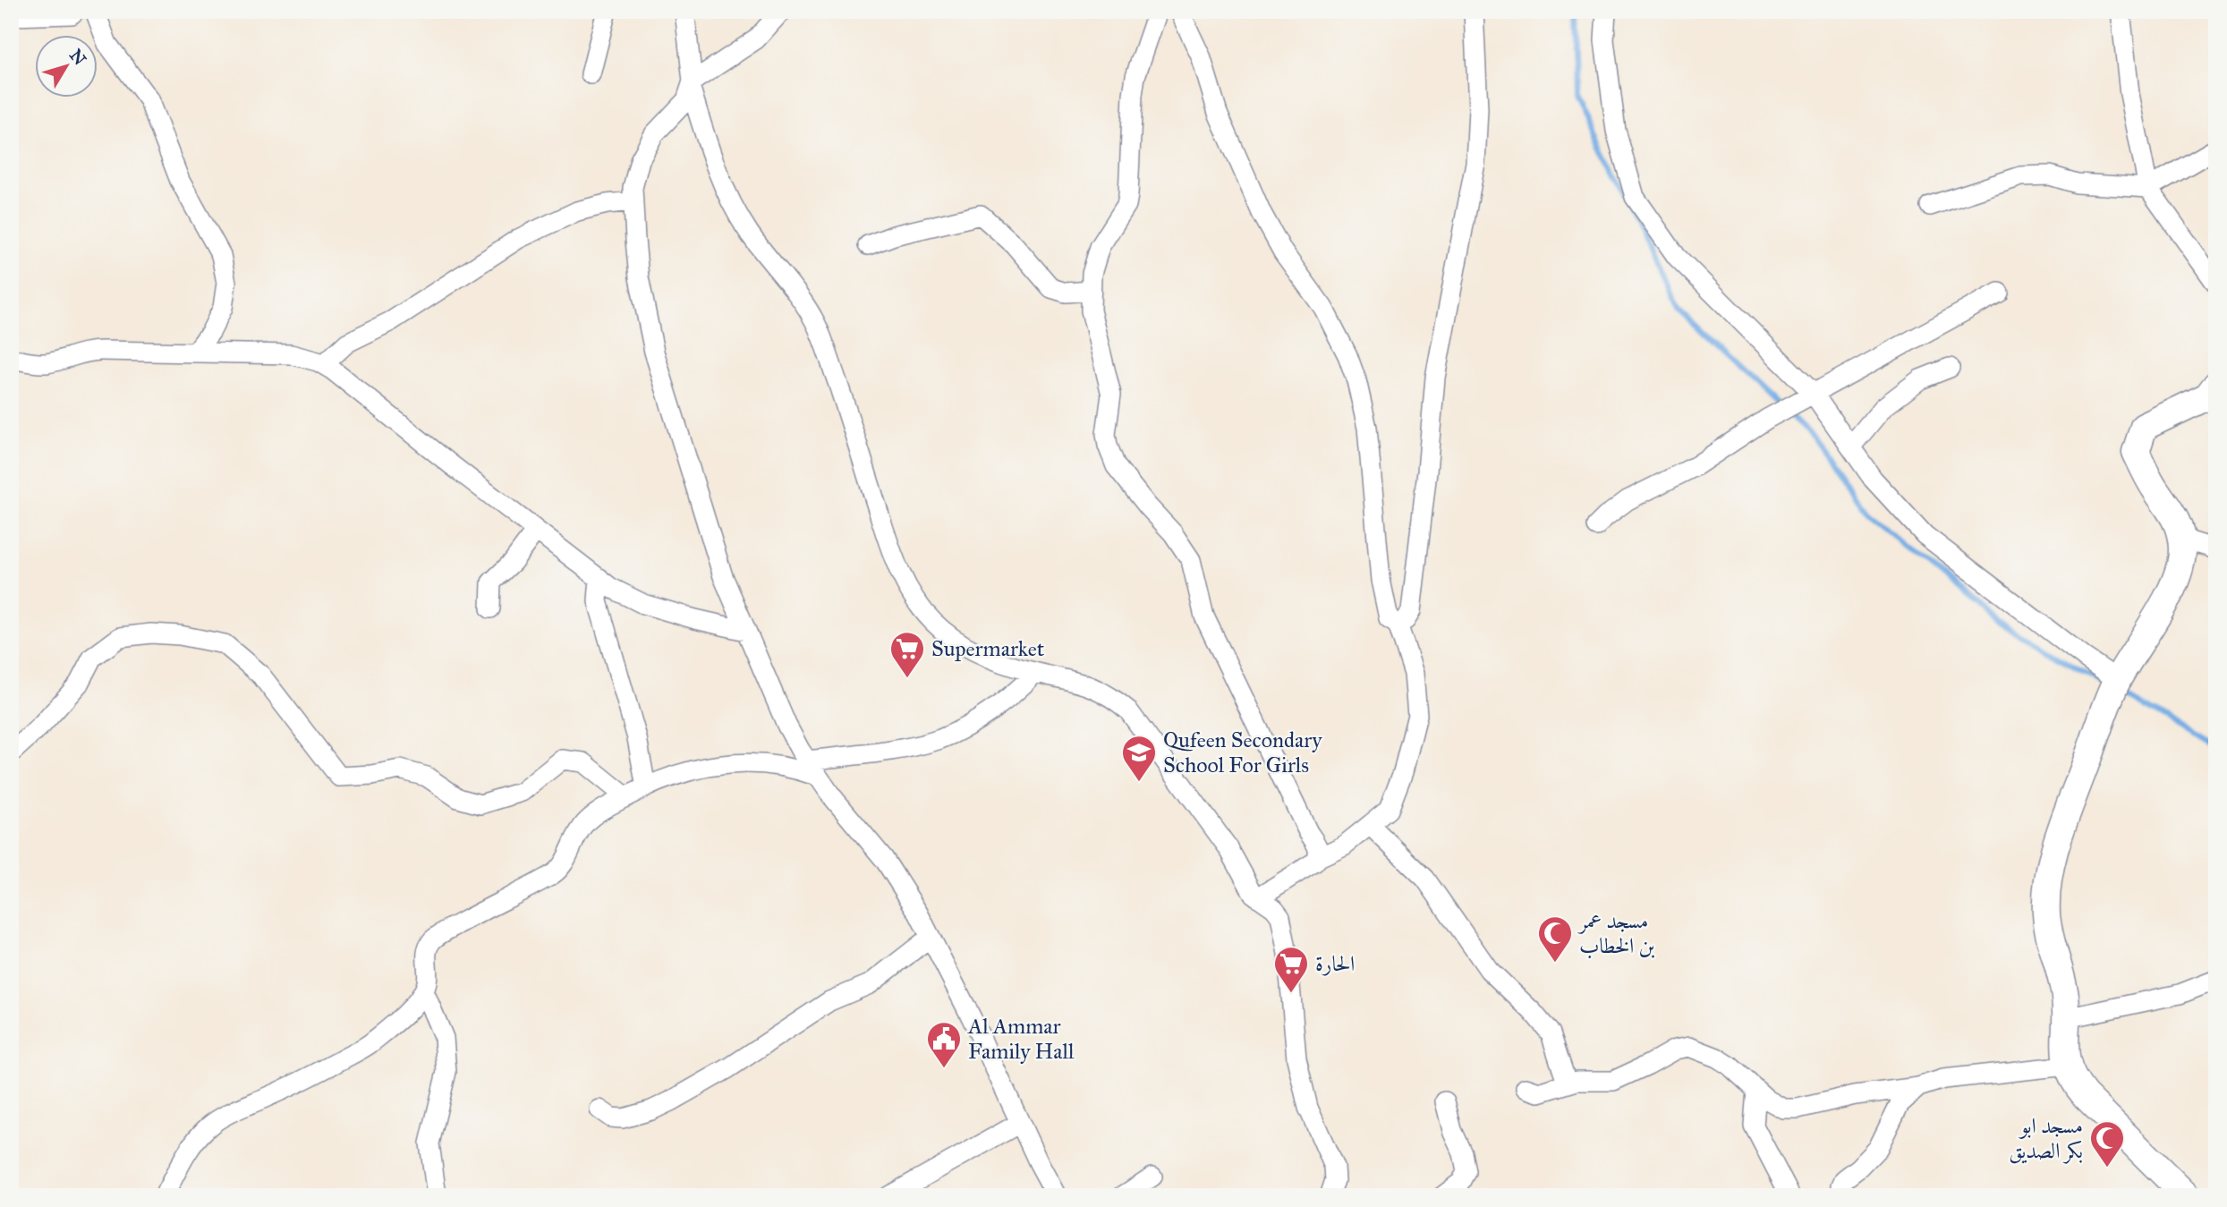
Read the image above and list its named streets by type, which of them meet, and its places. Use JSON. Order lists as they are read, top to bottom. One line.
{"places":{"supermarket":["Supermarket","الحارة"],"school or university":["Qufeen Secondary School For Girls"],"mosque":["مسجد عمر بن الخطاب","مسجد ابو بكر الصديق"],"public building":["Al Ammar Family Hall"]},"north":"top right"}
